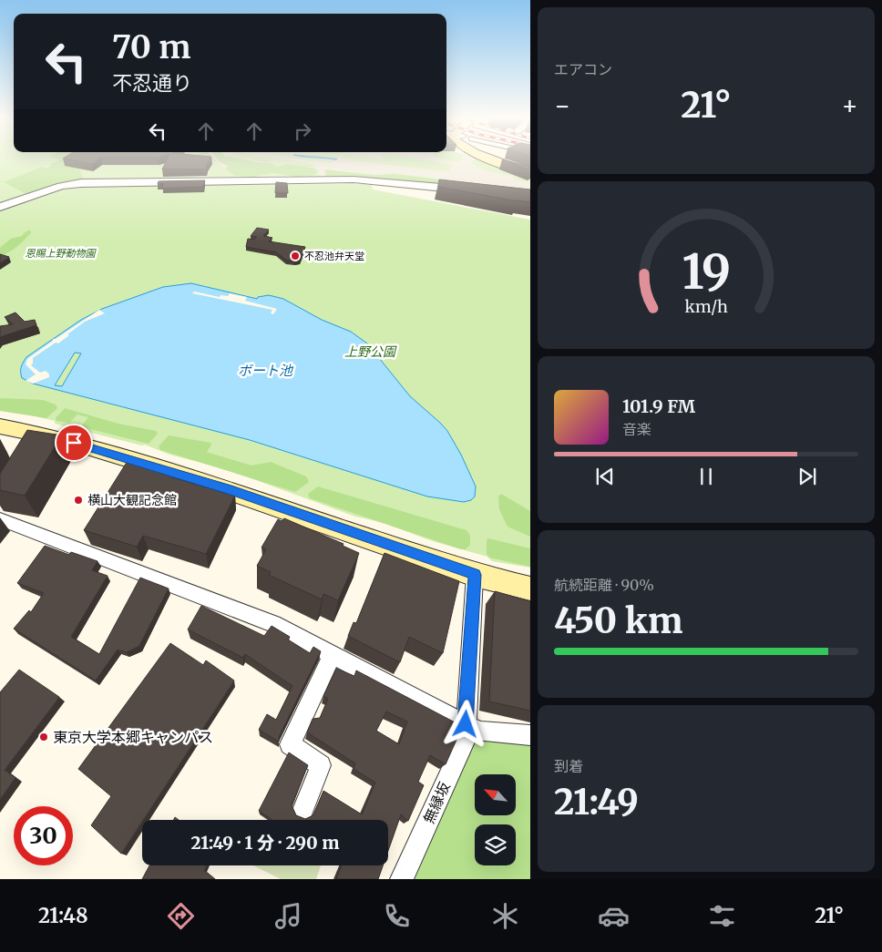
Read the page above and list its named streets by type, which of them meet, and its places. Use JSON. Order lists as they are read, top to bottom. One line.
{"streets":{"street":["無縁坂"]},"water":["ボート池"],"parks":["恩賜上野動物園","上野公園"],"places":["不忍池弁天堂","横山大観記念館","東京大学本郷キャンパス"],"north":"top left","page":{"tile":["エアコン",["航続距離 · 90%","450 km"],["到着","21:49"]],"turn":["70 m","不忍通り"],"heat":["−","21°","+"],"song":["101.9 FM","音楽"],"limit":"30","trip":"21:49 · 1 分 · 290 m","tabs":["21:48","21°"],"gauge":["19","km/h"]}}
